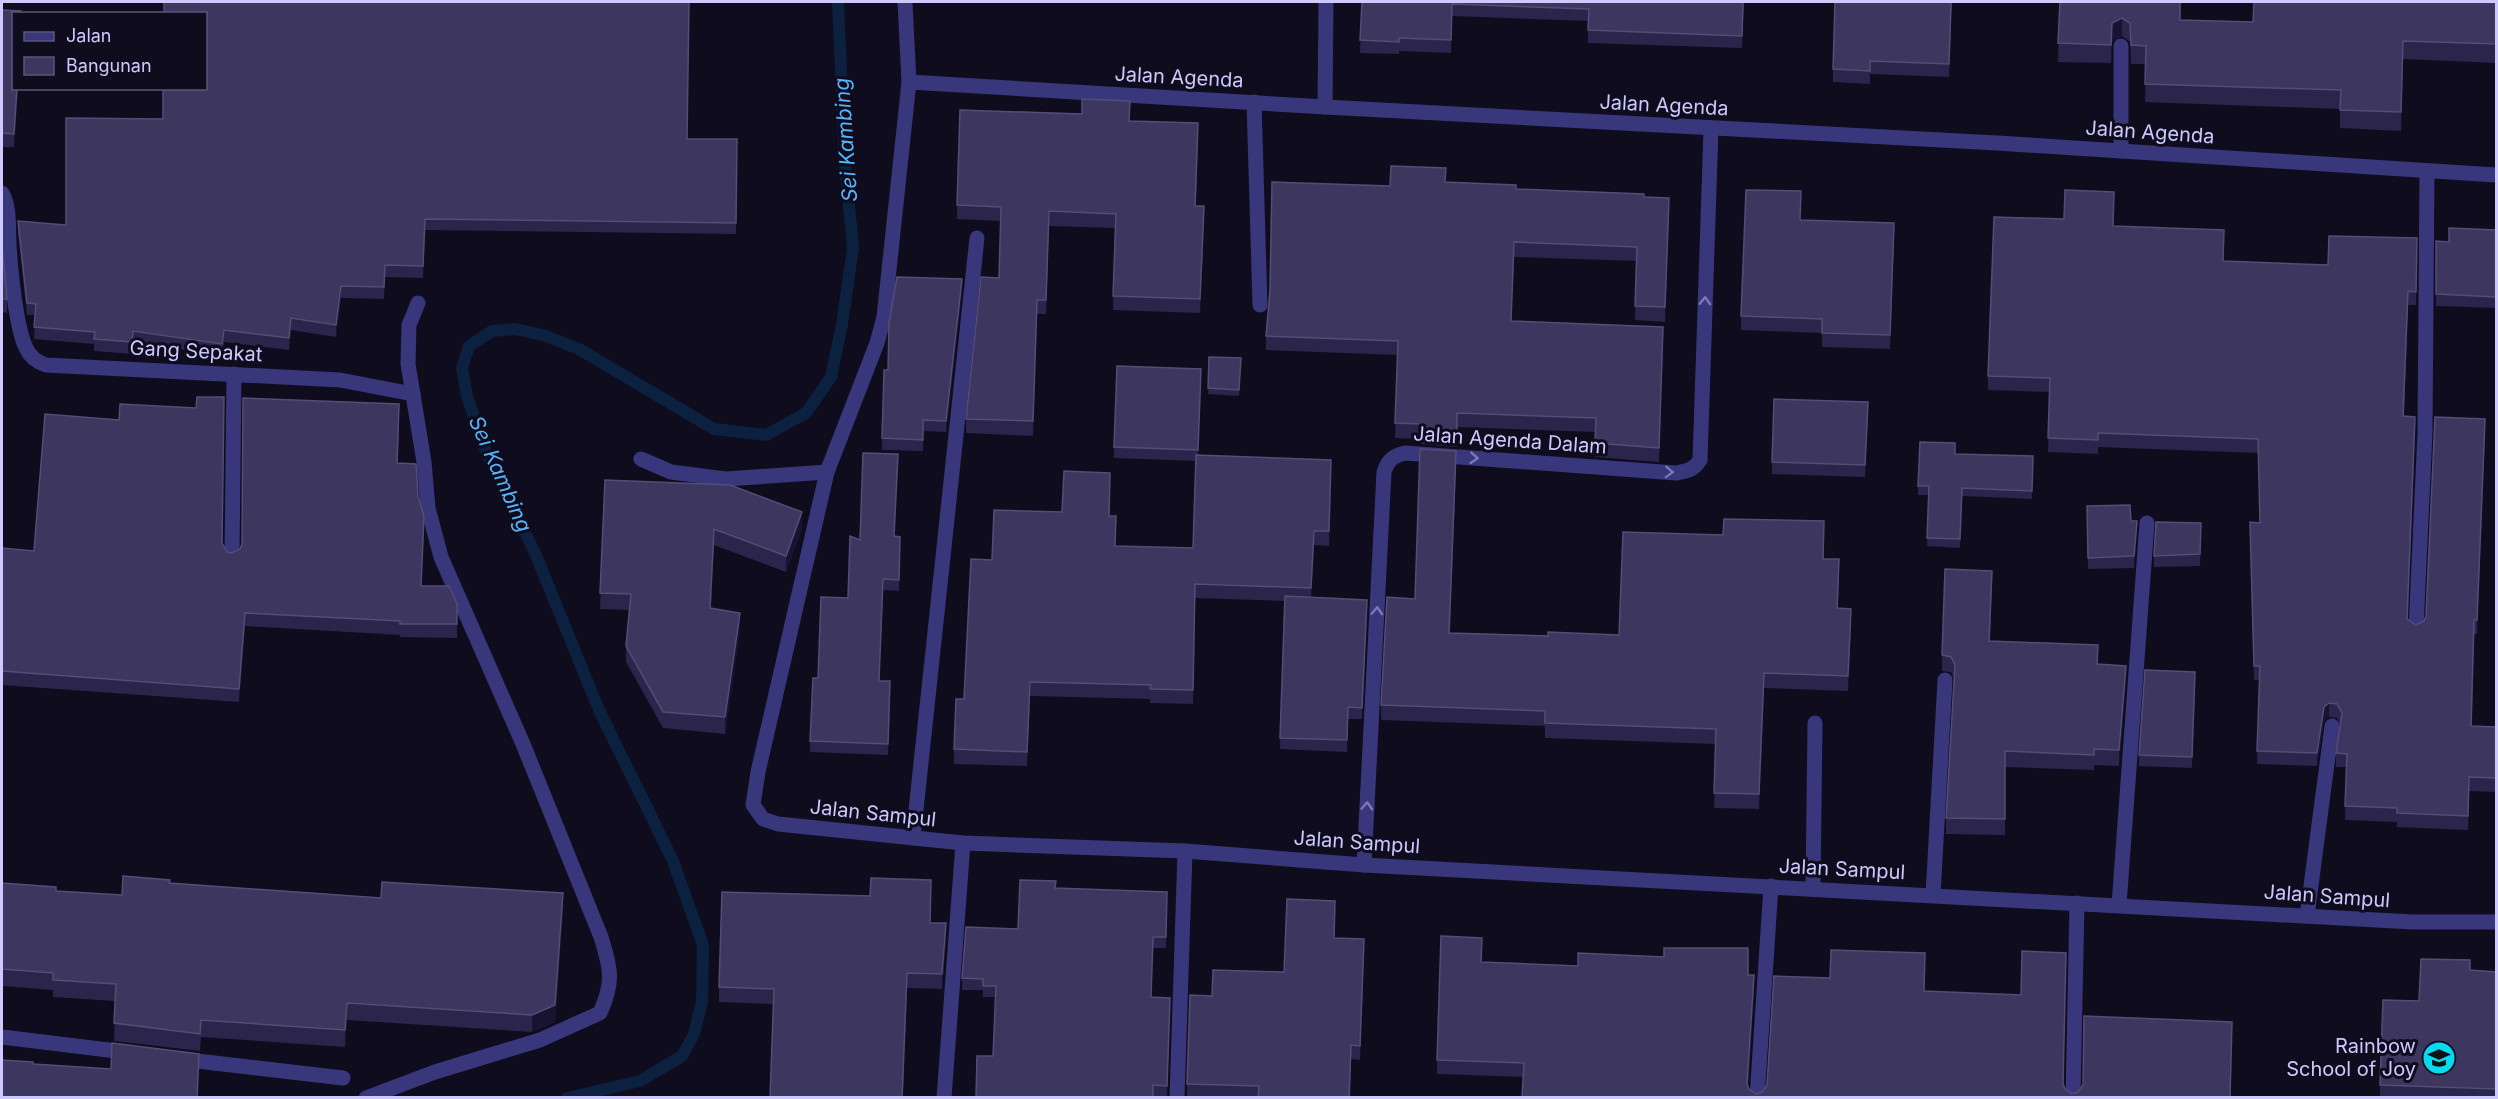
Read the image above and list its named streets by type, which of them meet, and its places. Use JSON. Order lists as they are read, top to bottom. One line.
{"streets":{"street":["Jalan Agenda","Gang Sepakat","Jalan Agenda Dalam","Jalan Sampul"]},"crossings":[["Jalan Agenda","Jalan Agenda Dalam"],["Jalan Agenda","Jalan Sampul"],["Jalan Agenda Dalam","Jalan Sampul"]],"water":["Sei Kambing"],"places":{"school or university":["Rainbow School of Joy"]},"legend":["Jalan","Bangunan"]}
